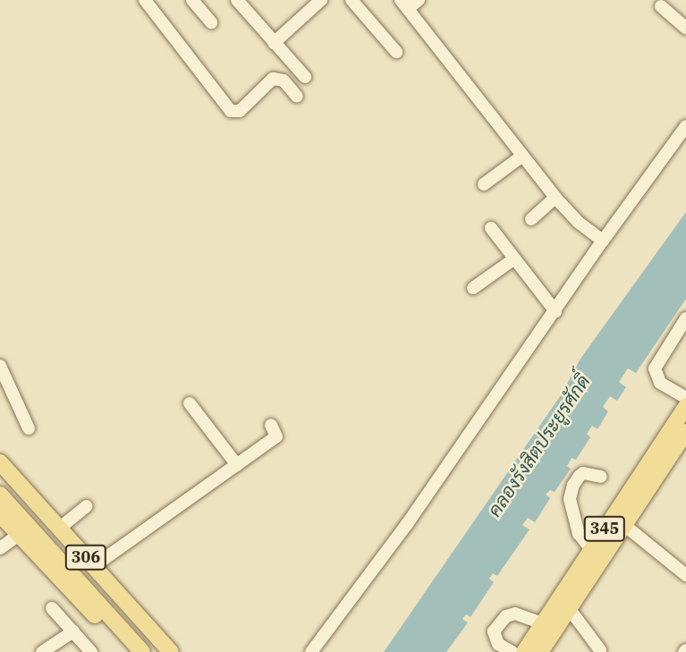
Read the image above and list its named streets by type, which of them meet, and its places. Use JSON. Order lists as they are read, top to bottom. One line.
{"streets":{"main road":["345","306"]},"water":["คลองรังสิตประยูรศักดิ์"]}
